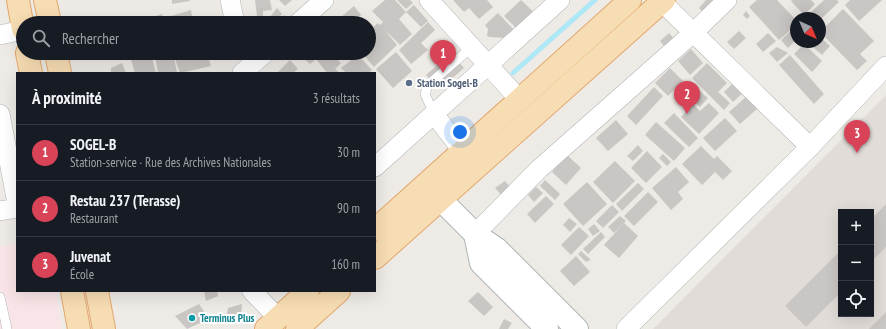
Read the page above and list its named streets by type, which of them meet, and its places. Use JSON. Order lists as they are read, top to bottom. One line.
{"places":["Station Sogel-B","Terminus Plus"],"north":"bottom right","page":{"search":"Rechercher","pins":["1","2","3"],"heading":["À proximité","3 résultats"],"list":[{"mark":"1","name":"SOGEL-B","note":"Station-service · Rue des Archives Nationales","value":"30 m"},{"mark":"2","name":"Restau 237 (Terasse)","note":"Restaurant","value":"90 m"},{"mark":"3","name":"Juvenat","note":"École","value":"160 m"}],"map_buttons":["+","−"]}}
